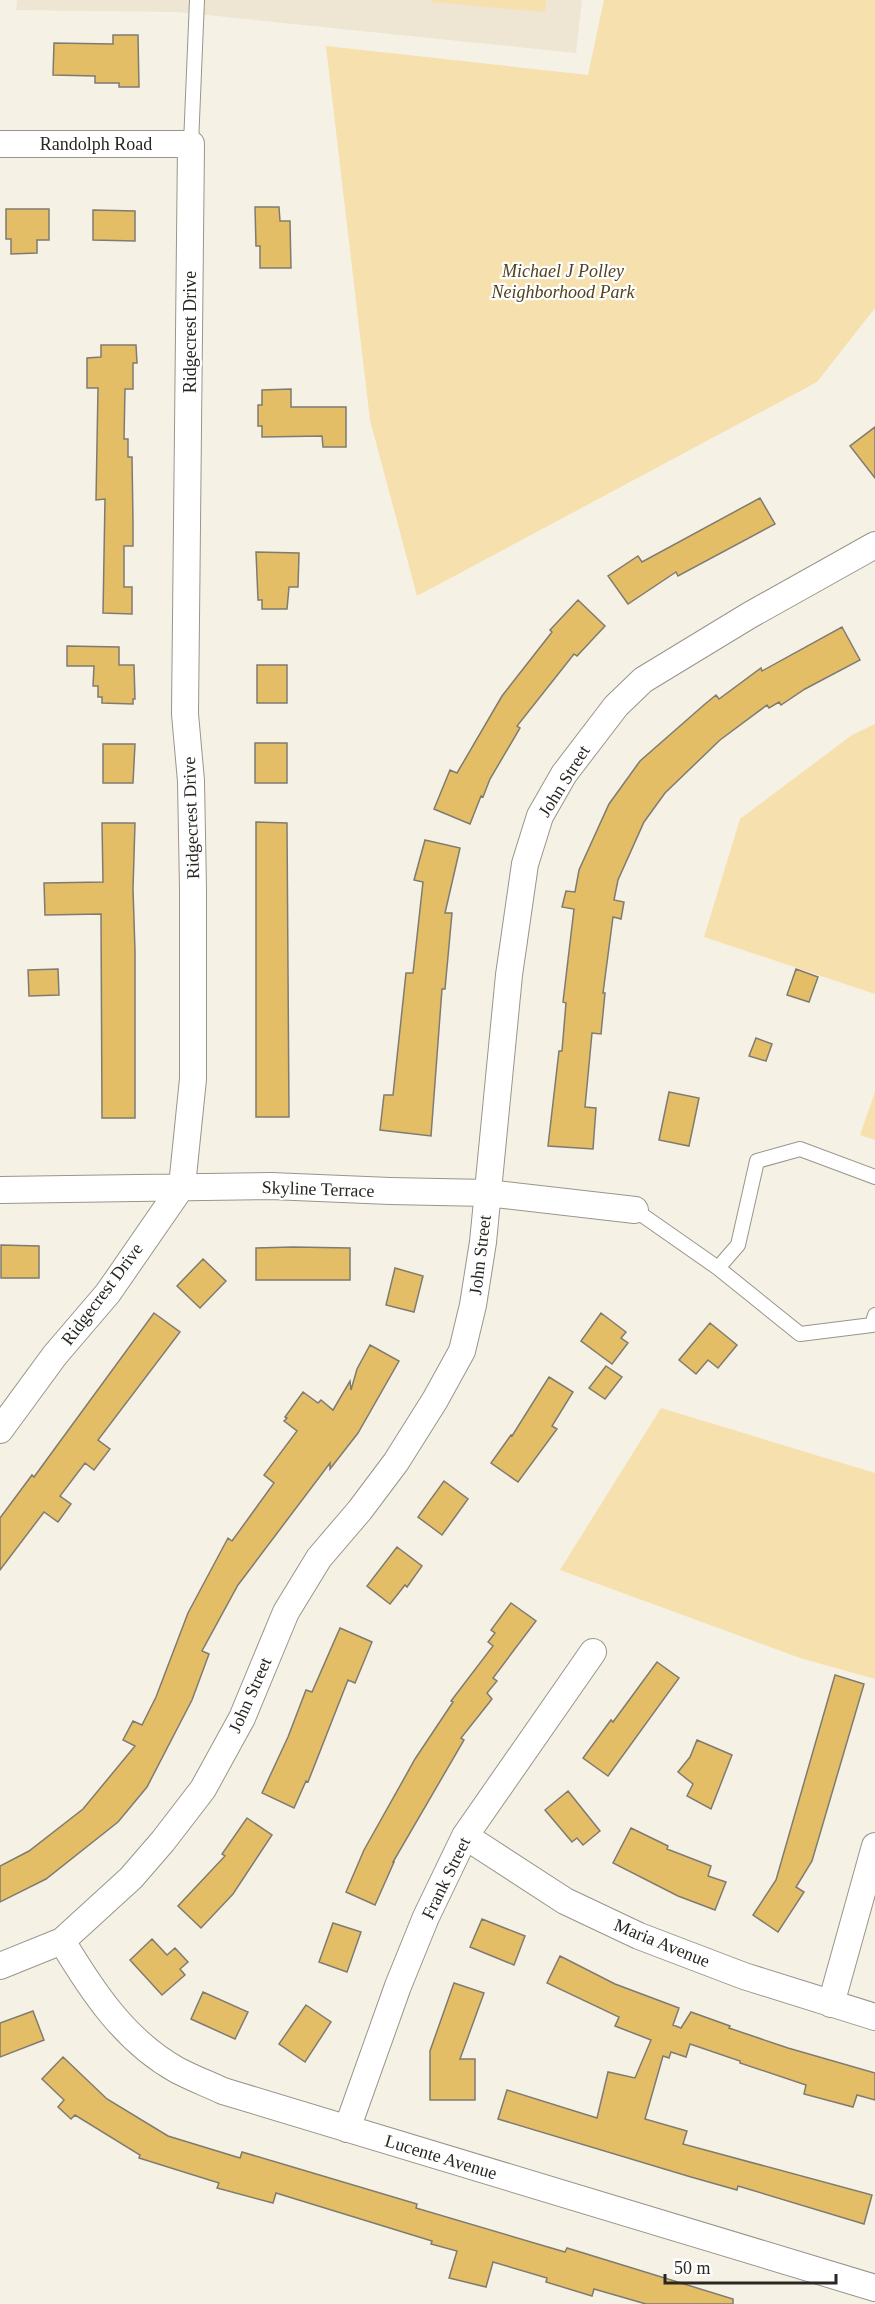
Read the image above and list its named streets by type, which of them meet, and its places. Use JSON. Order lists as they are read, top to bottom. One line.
{"streets":{"street":["Randolph Road","Ridgecrest Drive","John Street","Skyline Terrace","Frank Street","Maria Avenue","Lucente Avenue"]},"crossings":[["Randolph Road","Ridgecrest Drive"],["Ridgecrest Drive","Skyline Terrace"],["John Street","Skyline Terrace"],["John Street","Lucente Avenue"],["Frank Street","Maria Avenue"],["Frank Street","Lucente Avenue"]],"parks":["Michael J Polley Neighborhood Park"],"scale_bar":"50 m"}
